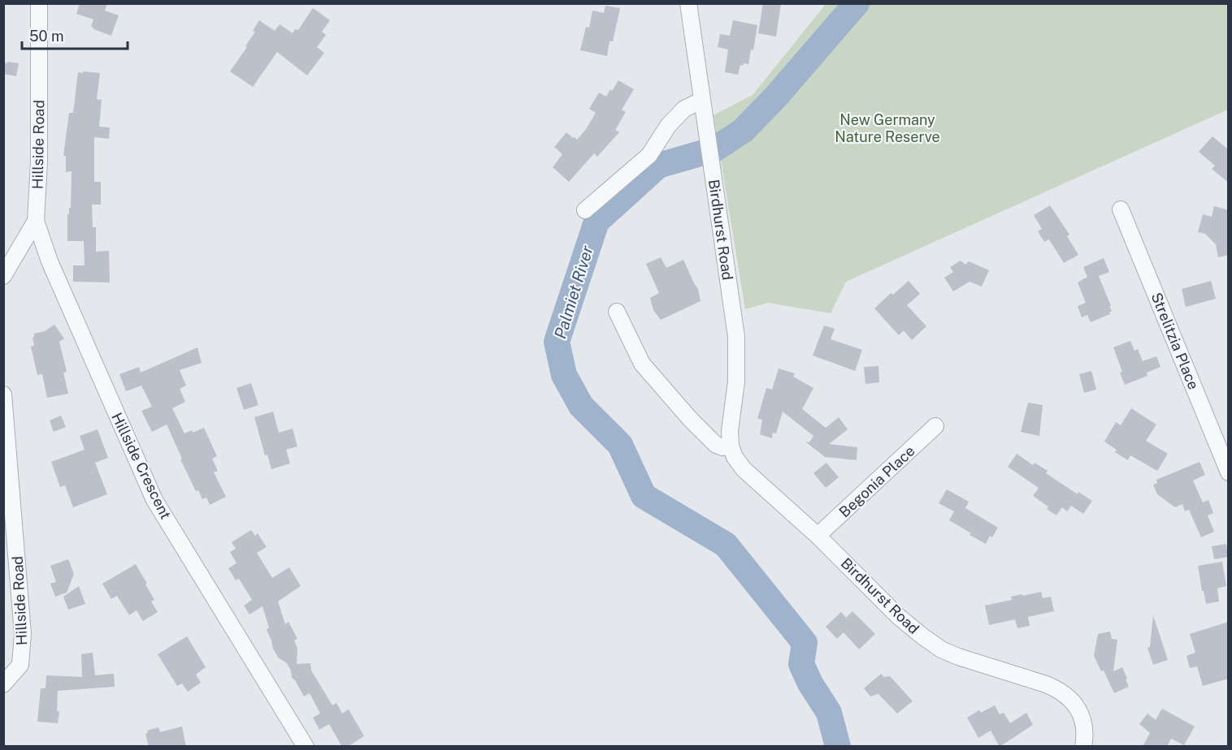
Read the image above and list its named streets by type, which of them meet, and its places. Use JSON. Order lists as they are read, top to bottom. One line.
{"streets":{"street":["Hillside Road","Birdhurst Road","Strelitzia Place","Hillside Crescent","Begonia Place"]},"crossings":[["Hillside Road","Hillside Crescent"],["Birdhurst Road","Begonia Place"]],"water":["Palmiet River"],"parks":["New Germany Nature Reserve"],"scale_bar":"50 m"}
